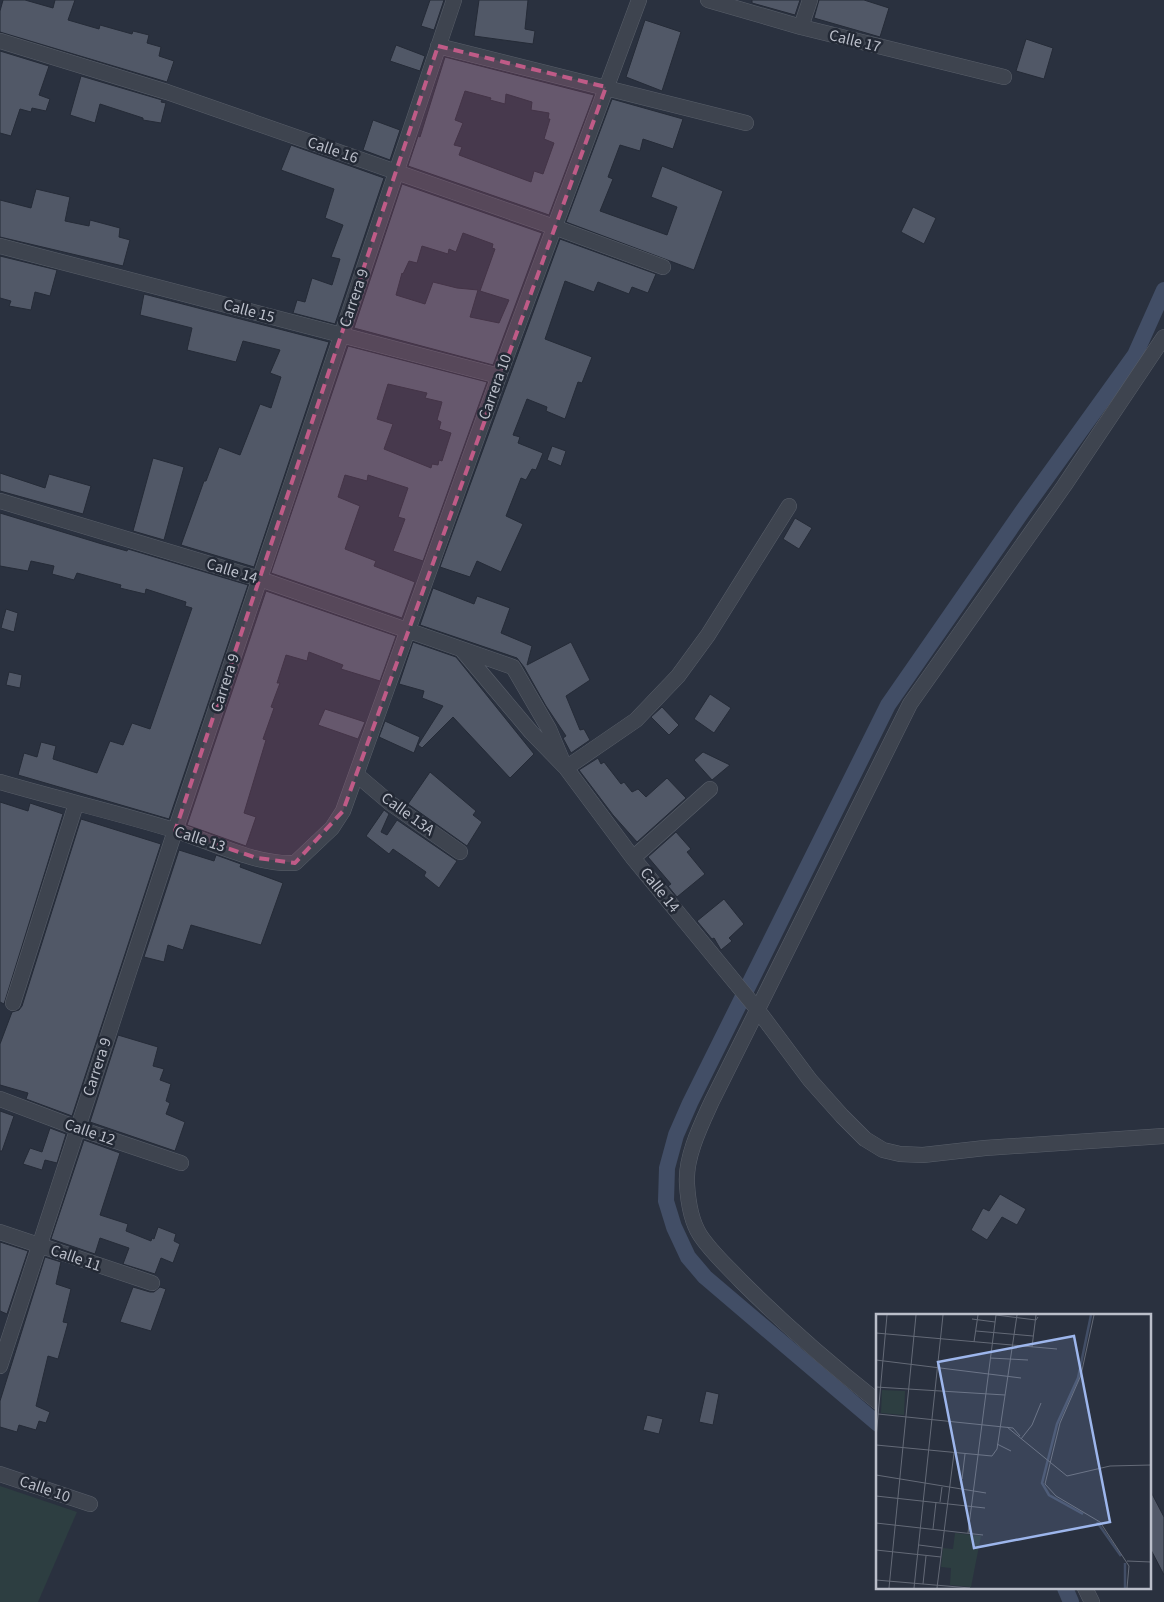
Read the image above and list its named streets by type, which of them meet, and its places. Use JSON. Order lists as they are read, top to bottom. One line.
{"streets":{"street":["Calle 17","Calle 16","Carrera 9","Calle 15","Carrera 10","Calle 14","Calle 13A","Calle 13","Calle 12","Calle 11","Calle 10"]},"crossings":[["Calle 16","Carrera 9"],["Calle 16","Carrera 10"],["Carrera 9","Calle 15"],["Carrera 9","Calle 14"],["Carrera 9","Calle 13"],["Carrera 9","Calle 12"],["Carrera 9","Calle 11"],["Calle 15","Carrera 10"],["Carrera 10","Calle 14"],["Carrera 10","Calle 13A"],["Carrera 10","Calle 13"],["Calle 13A","Calle 13"]]}
